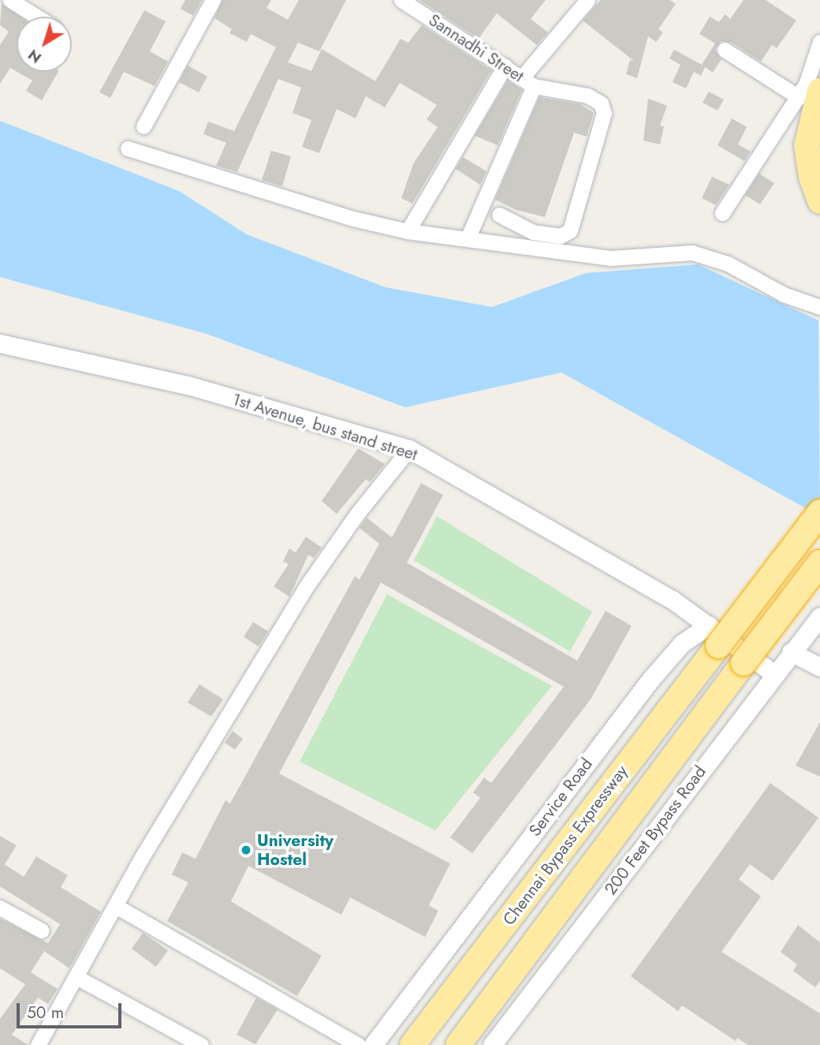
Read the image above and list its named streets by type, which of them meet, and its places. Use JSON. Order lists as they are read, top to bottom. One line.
{"streets":{"highway":["Chennai Bypass Expressway"],"street":["Sannadhi Street","1st Avenue, bus stand street","Service Road","200 Feet Bypass Road"]},"crossings":[["1st Avenue, bus stand street","Service Road"],["1st Avenue, bus stand street","Chennai Bypass Expressway"],["Service Road","Chennai Bypass Expressway"]],"places":["University Hostel"],"scale_bar":"50 m","north":"bottom left"}
